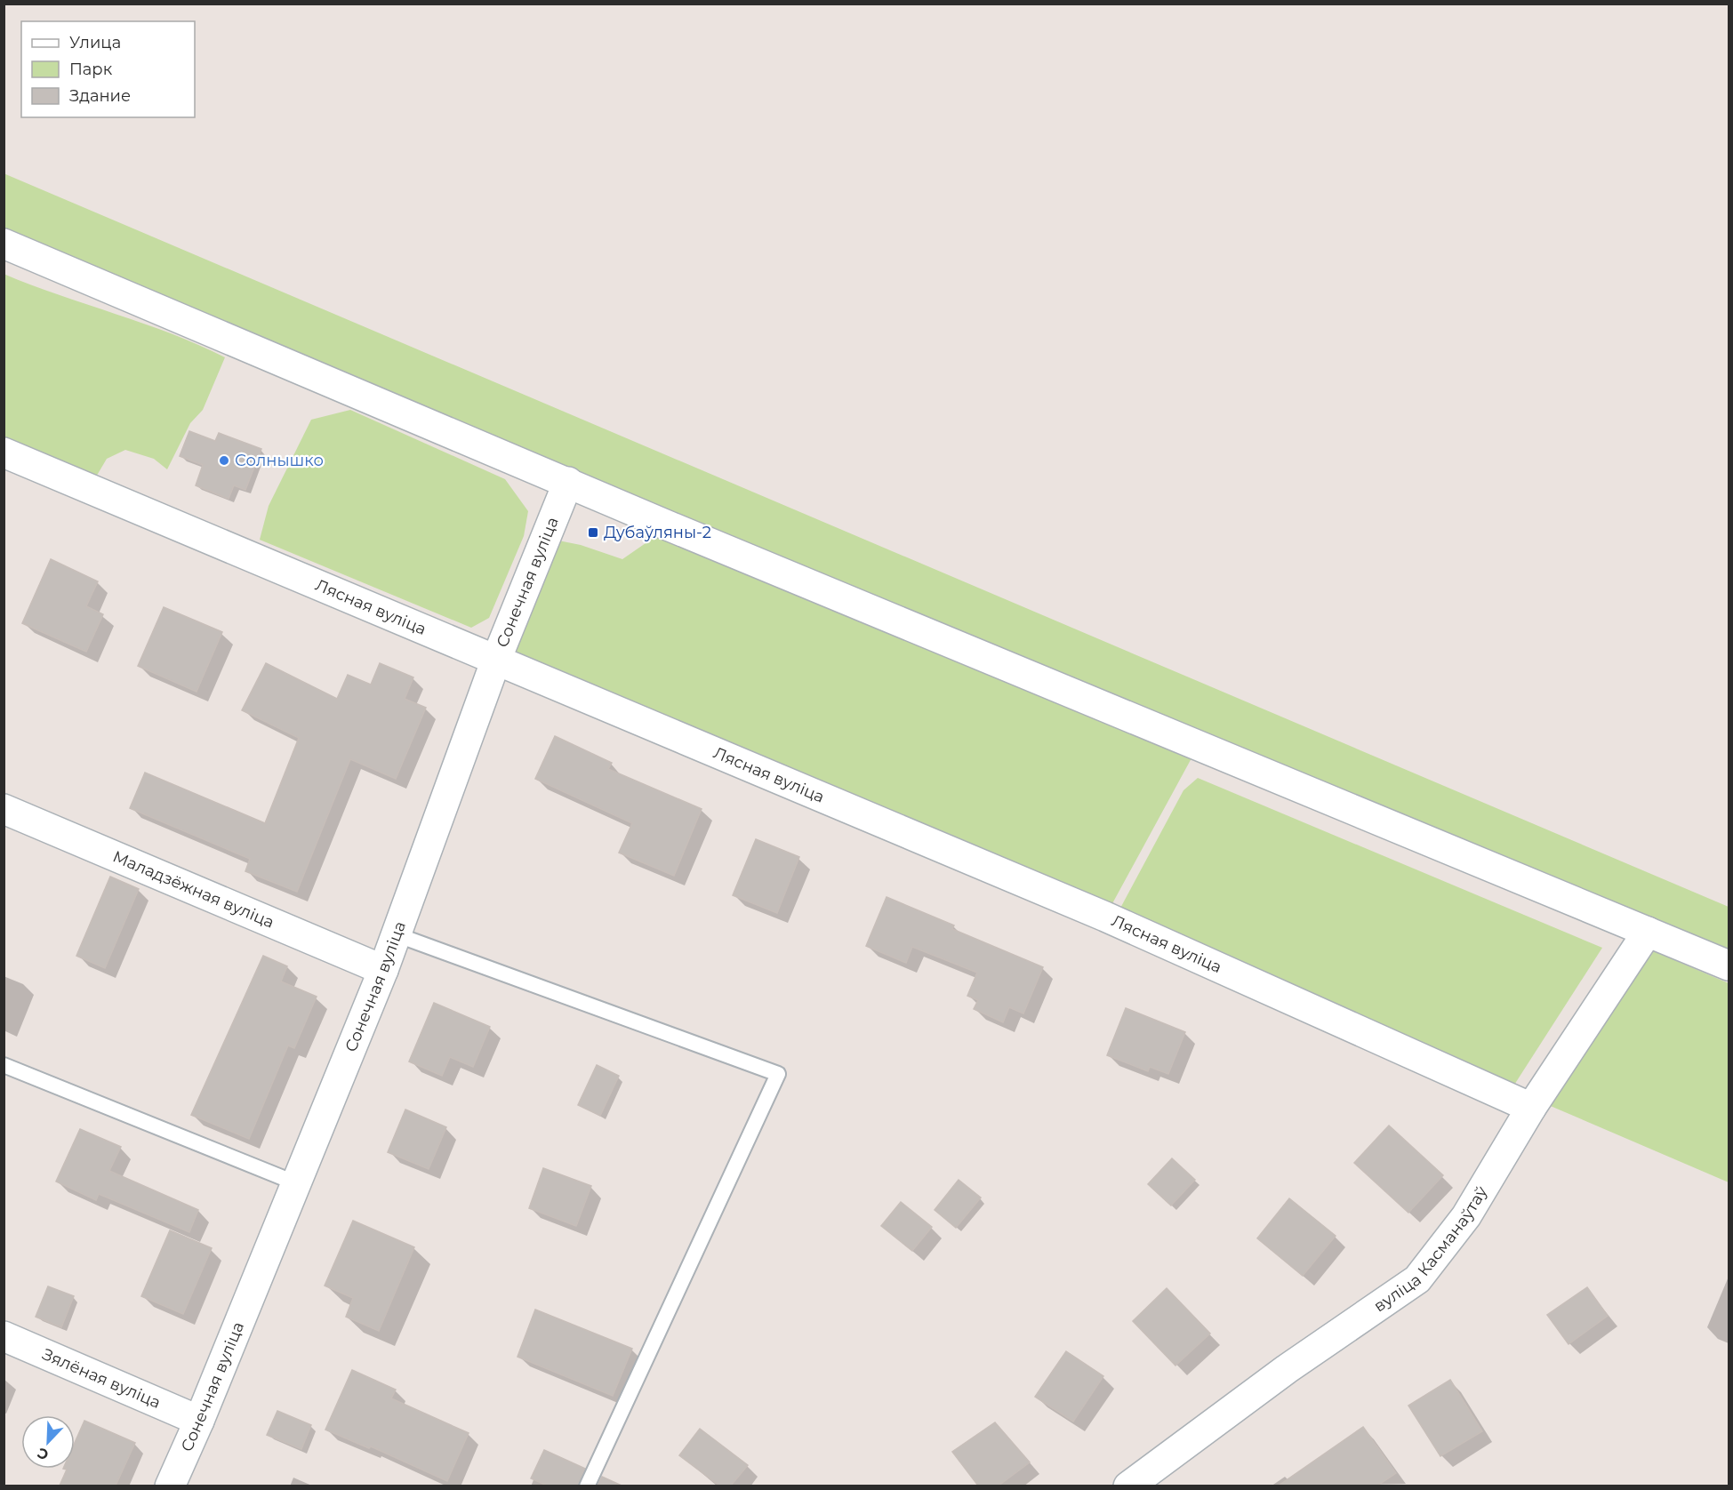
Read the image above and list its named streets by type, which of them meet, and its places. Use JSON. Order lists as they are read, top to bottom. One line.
{"streets":{"street":["Сонечная вуліца","Лясная вуліца","Маладзёжная вуліца","вуліца Касманаўтаў","Зялёная вуліца"]},"crossings":[["Сонечная вуліца","Лясная вуліца"],["Сонечная вуліца","Маладзёжная вуліца"],["Сонечная вуліца","Зялёная вуліца"],["Лясная вуліца","вуліца Касманаўтаў"]],"places":{"other":["Солнышко"],"transit":["Дубаўляны-2"]},"legend":["Улица","Парк","Здание"],"north":"bottom left"}
